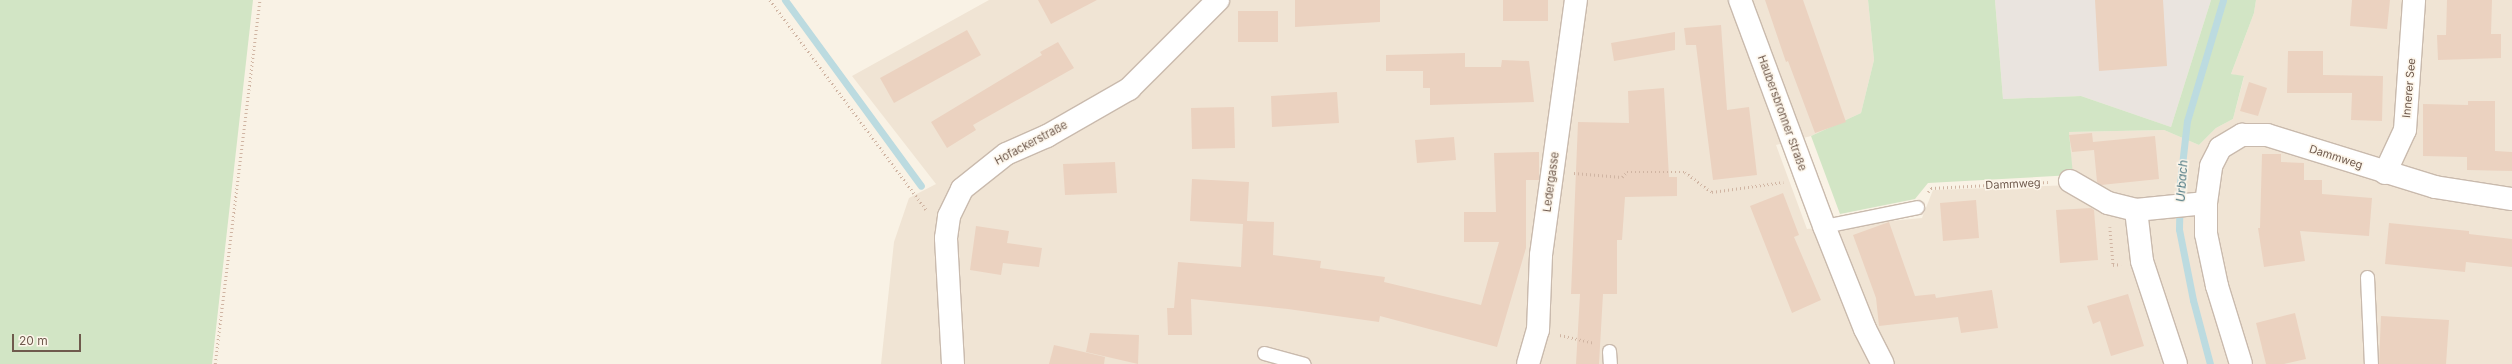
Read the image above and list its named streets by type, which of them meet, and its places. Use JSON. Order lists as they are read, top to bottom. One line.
{"streets":{"street":["Innerer See","Haubersbronner Straße","Hofackerstraße","Dammweg","Ledergasse"]},"crossings":[["Innerer See","Dammweg"]],"water":["Urbach"],"scale_bar":"20 m"}
